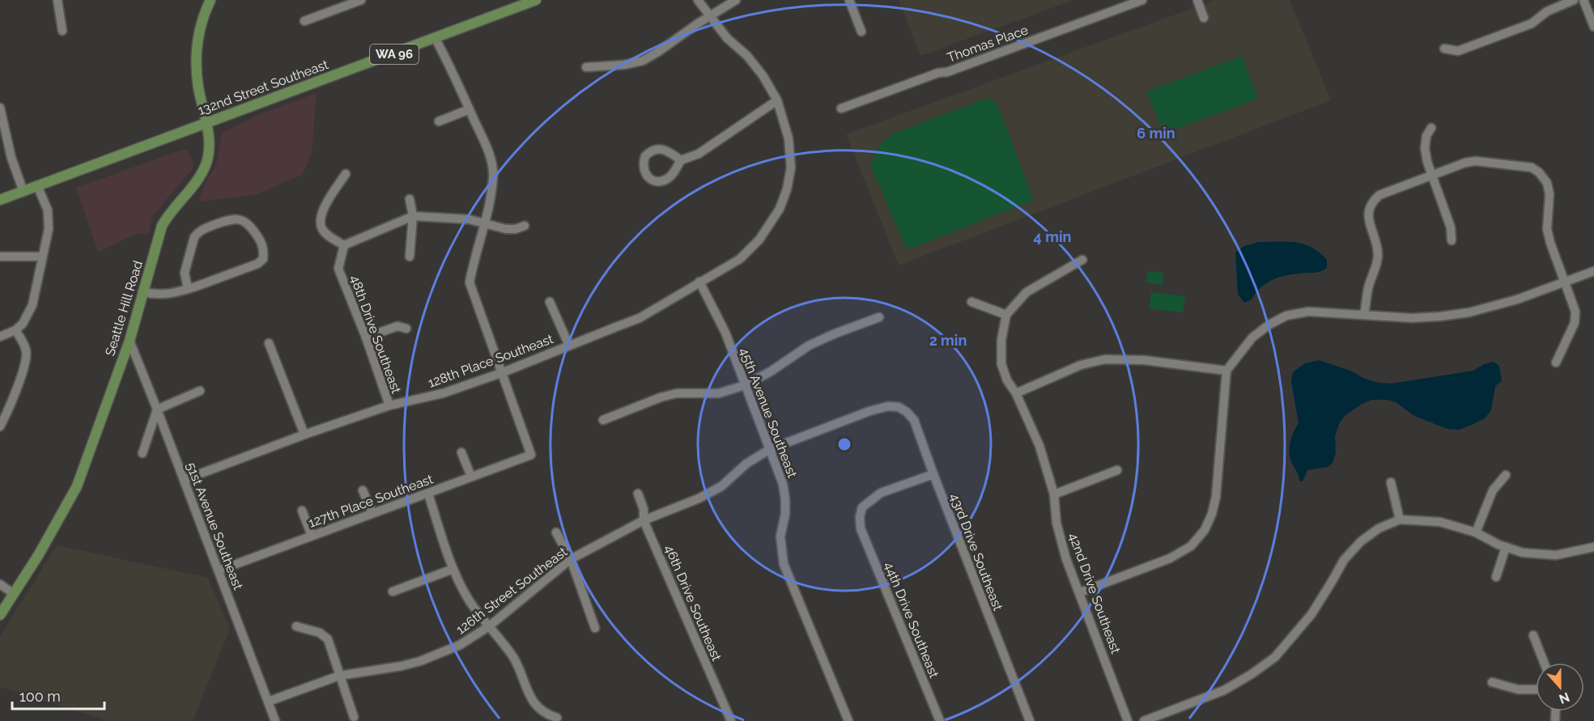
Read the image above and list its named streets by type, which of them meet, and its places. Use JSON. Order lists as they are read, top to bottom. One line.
{"streets":{"main road":["WA 96","132nd Street Southeast","Seattle Hill Road"],"street":["Thomas Place","48th Drive Southeast","128th Place Southeast","45th Avenue Southeast","127th Place Southeast","51st Avenue Southeast","43rd Drive Southeast","126th Street Southeast","42nd Drive Southeast","46th Drive Southeast","44th Drive Southeast"]},"crossings":[["132nd Street Southeast","Seattle Hill Road"],["Seattle Hill Road","51st Avenue Southeast"],["48th Drive Southeast","128th Place Southeast"],["128th Place Southeast","45th Avenue Southeast"],["128th Place Southeast","127th Place Southeast"],["128th Place Southeast","51st Avenue Southeast"],["45th Avenue Southeast","126th Street Southeast"],["127th Place Southeast","51st Avenue Southeast"],["51st Avenue Southeast","126th Street Southeast"],["43rd Drive Southeast","126th Street Southeast"],["43rd Drive Southeast","44th Drive Southeast"],["126th Street Southeast","46th Drive Southeast"]],"scale_bar":"100 m","north":"bottom","rings":["6 min","4 min","2 min"]}
